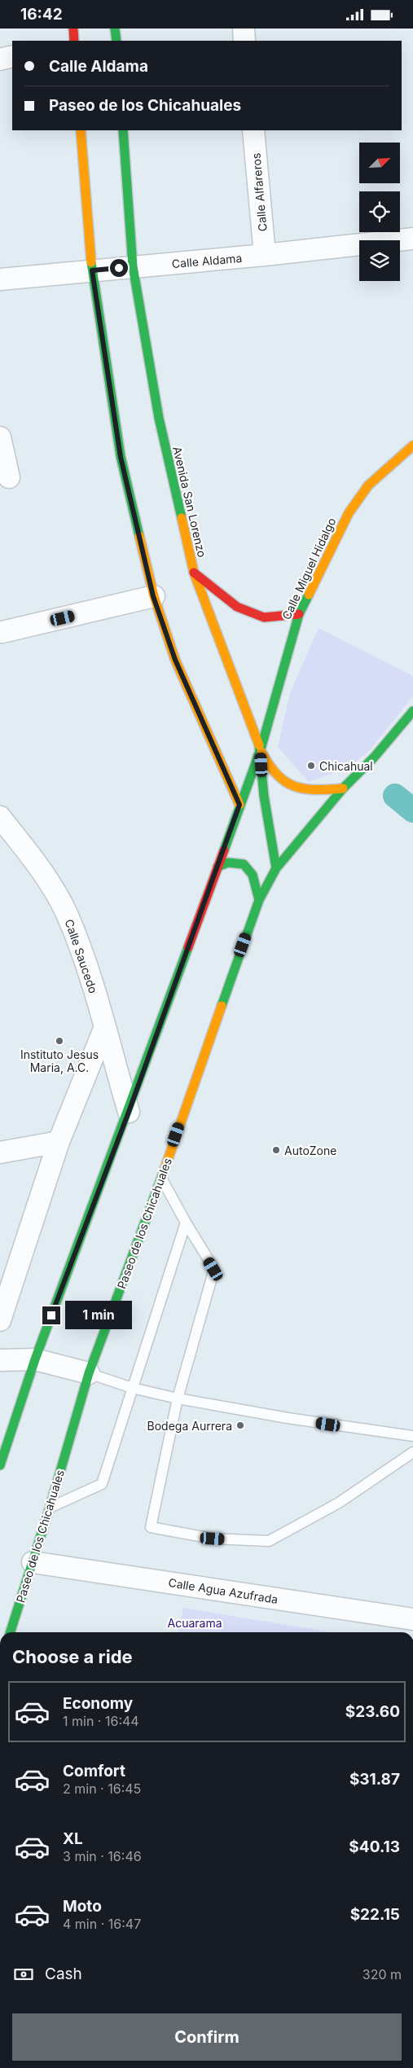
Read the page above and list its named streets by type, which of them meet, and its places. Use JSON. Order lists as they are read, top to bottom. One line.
{"streets":{"main road":["Avenida San Lorenzo","Calle Miguel Hidalgo","Paseo de los Chicahuales"],"street":["Calle Alfareros","Calle Aldama","Calle Saucedo","Calle Agua Azufrada"]},"crossings":[["Calle Alfareros","Calle Aldama"],["Calle Aldama","Avenida San Lorenzo"],["Avenida San Lorenzo","Calle Miguel Hidalgo"],["Avenida San Lorenzo","Paseo de los Chicahuales"],["Paseo de los Chicahuales","Calle Agua Azufrada"]],"parks":["Acuarama"],"places":["Chicahual","Instituto Jesus Maria, A.C.","AutoZone","Bodega Aurrera"],"north":"top right","page":{"status":"16:42","banner":["Calle Aldama","Paseo de los Chicahuales"],"bubble":"1 min","heading":"Choose a ride","list":[{"name":"Economy","note":"1 min · 16:44","value":"$23.60"},{"name":"Comfort","note":"2 min · 16:45","value":"$31.87"},{"name":"XL","note":"3 min · 16:46","value":"$40.13"},{"name":"Moto","note":"4 min · 16:47","value":"$22.15"}],"pay":["Cash","320 m"],"buttons":"Confirm"}}
